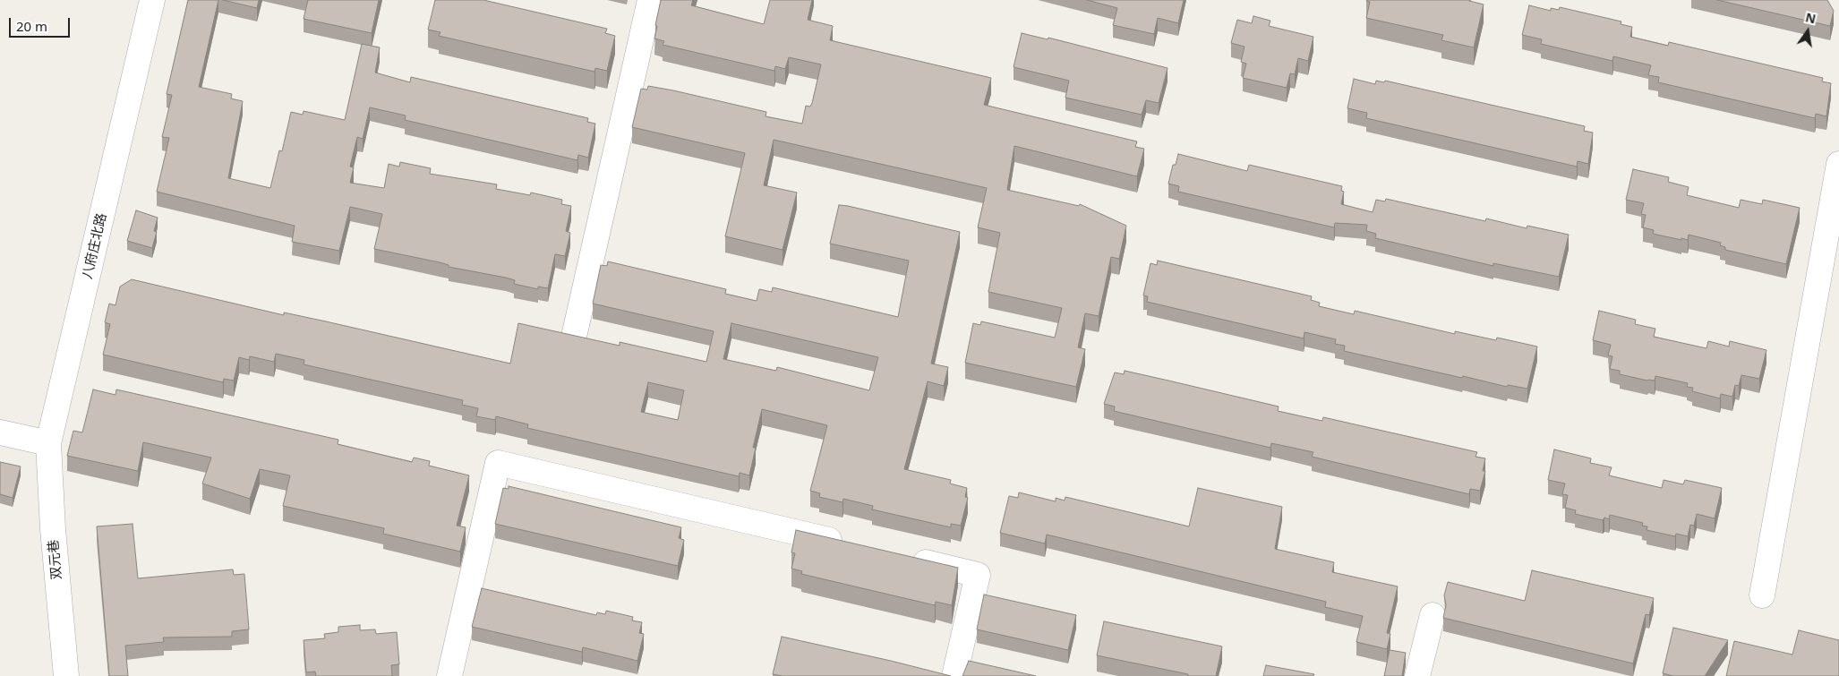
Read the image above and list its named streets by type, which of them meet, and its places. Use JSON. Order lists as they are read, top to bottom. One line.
{"streets":{"street":["八府庄北路","双元巷"]},"crossings":[["八府庄北路","双元巷"]],"scale_bar":"20 m","north":"top"}
